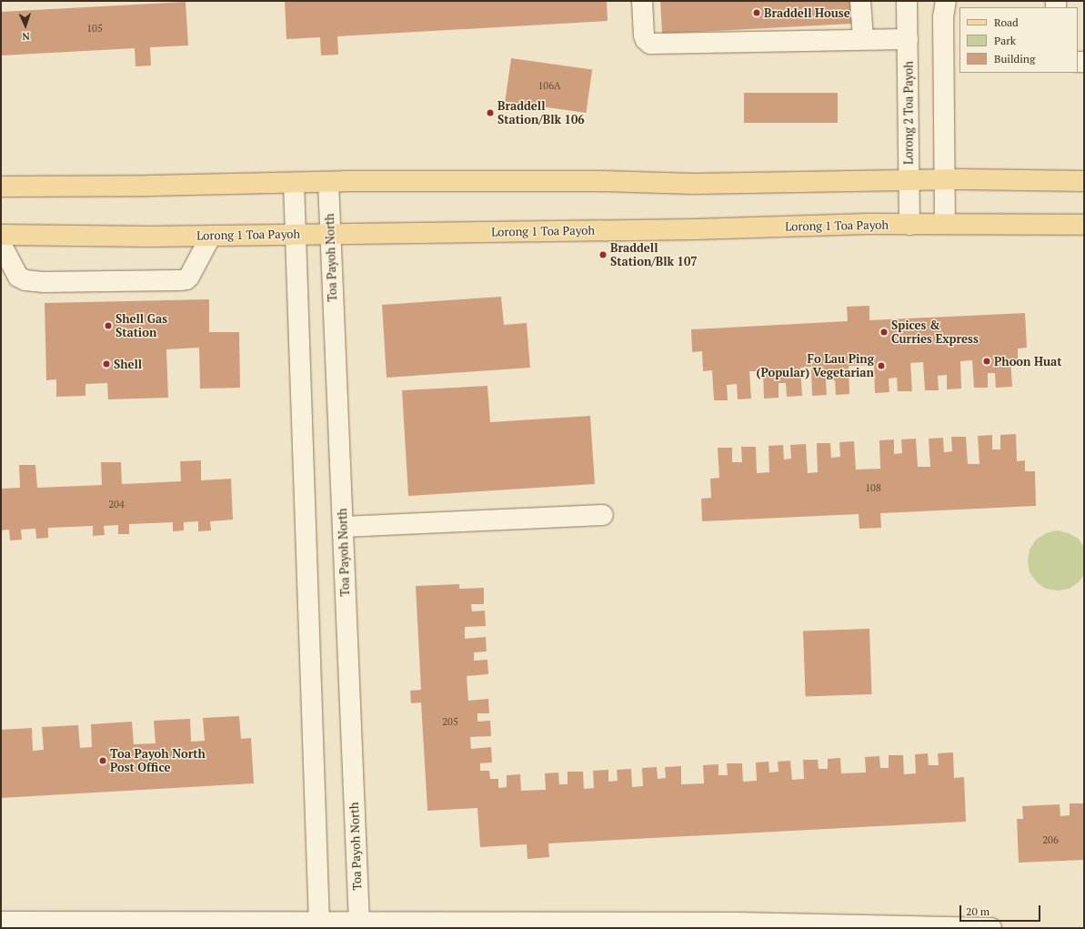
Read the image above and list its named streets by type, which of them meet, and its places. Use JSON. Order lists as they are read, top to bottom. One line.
{"streets":{"main road":["Lorong 1 Toa Payoh"],"street":["Lorong 2 Toa Payoh","Toa Payoh North"]},"crossings":[["Lorong 2 Toa Payoh","Lorong 1 Toa Payoh"],["Lorong 1 Toa Payoh","Toa Payoh North"]],"places":["Braddell House","Braddell Station/Blk 106","Braddell Station/Blk 107","Shell Gas Station","Spices & Curries Express","Phoon Huat","Shell","Fo Lau Ping (Popular) Vegetarian","Toa Payoh North Post Office"],"house_numbers":["105","106A","108","204","205","206"],"legend":["Road","Park","Building"],"scale_bar":"20 m","north":"bottom"}
